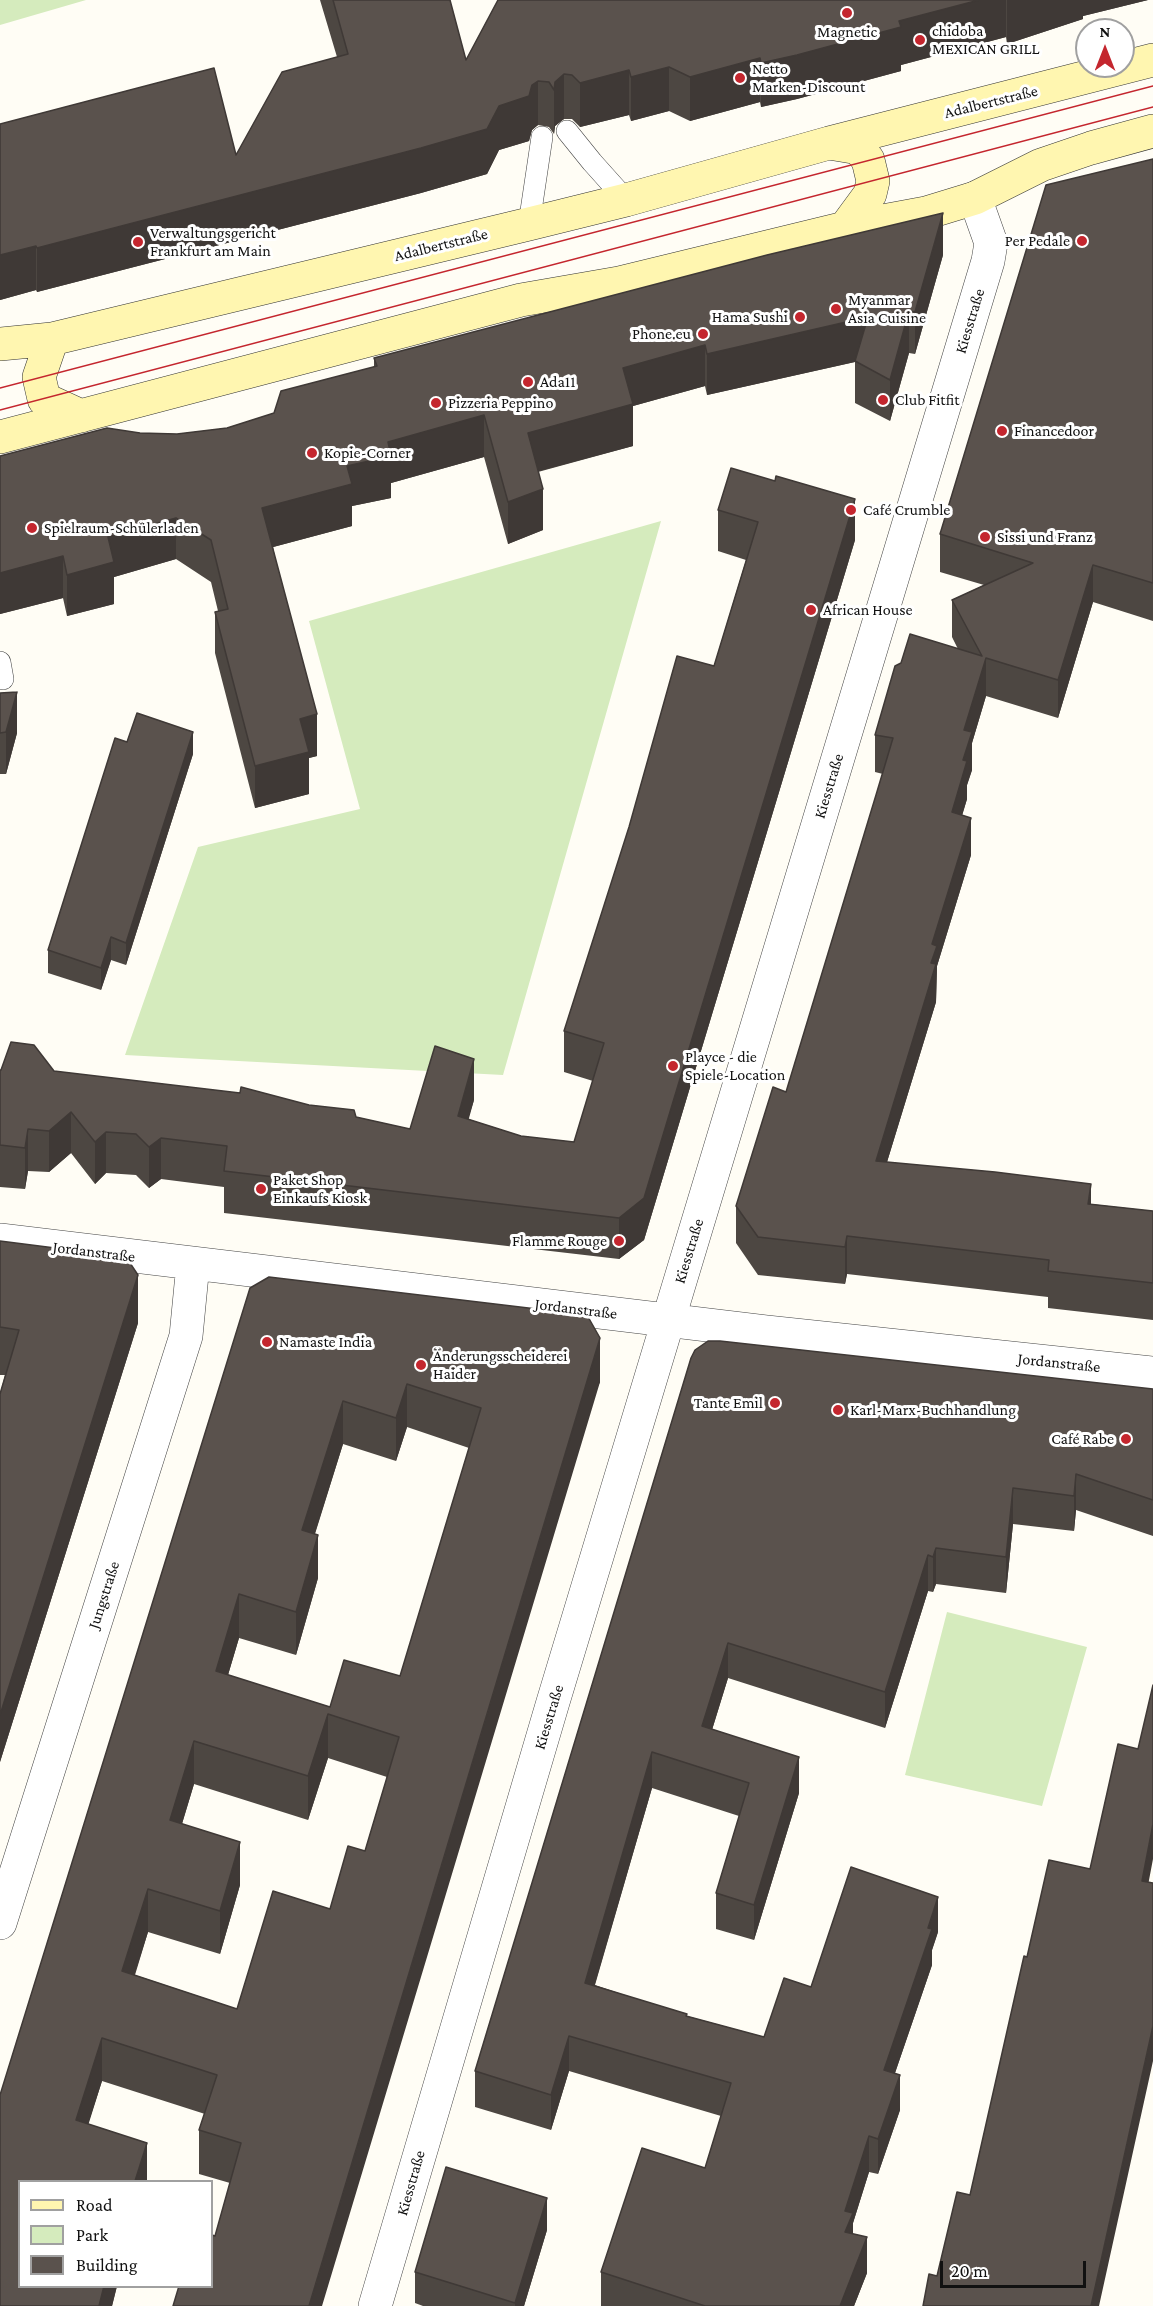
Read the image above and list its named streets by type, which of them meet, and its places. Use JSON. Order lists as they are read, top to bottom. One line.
{"streets":{"street":["Adalbertstraße","Kiesstraße","Jordanstraße","Jungstraße"]},"crossings":[["Kiesstraße","Jordanstraße"],["Jordanstraße","Jungstraße"]],"places":["Magnetic","chidoba MEXICAN GRILL","Netto Marken-Discount","Per Pedale","Verwaltungsgericht Frankfurt am Main","Myanmar Asia Cuisine","Hama Sushi","Phone.eu","Ada11","Club Fitfit","Pizzeria Peppino","Financedoor","Kopie-Corner","Café Crumble","Spielraum-Schülerladen","Sissi und Franz","African House","Playce - die Spiele-Location","Paket Shop Einkaufs Kiosk","Flamme Rouge","Namaste India","Änderungsscheiderei Haider","Tante Emil","Karl-Marx-Buchhandlung","Café Rabe"],"legend":["Road","Park","Building"],"scale_bar":"20 m","north":"top"}
